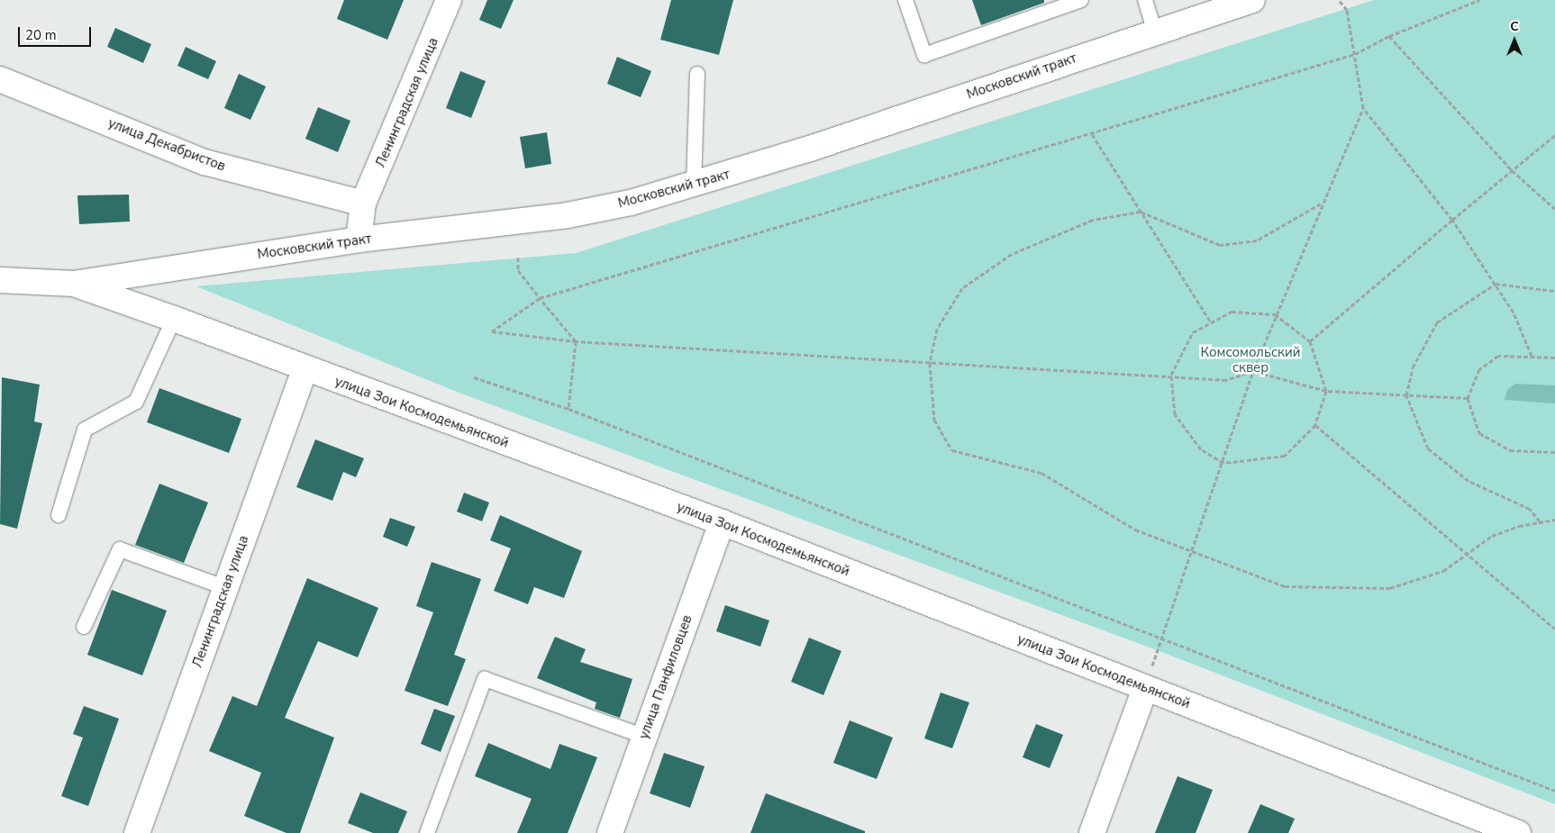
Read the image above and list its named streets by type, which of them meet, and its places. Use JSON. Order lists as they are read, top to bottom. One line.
{"streets":{"street":["Московский тракт","Ленинградская улица","улица Декабристов","улица Зои Космодемьянской","улица Панфиловцев"]},"crossings":[["Московский тракт","Ленинградская улица"],["Московский тракт","улица Зои Космодемьянской"],["Ленинградская улица","улица Декабристов"],["Ленинградская улица","улица Зои Космодемьянской"],["улица Зои Космодемьянской","улица Панфиловцев"]],"parks":["Комсомольский сквер"],"scale_bar":"20 m","north":"top"}
